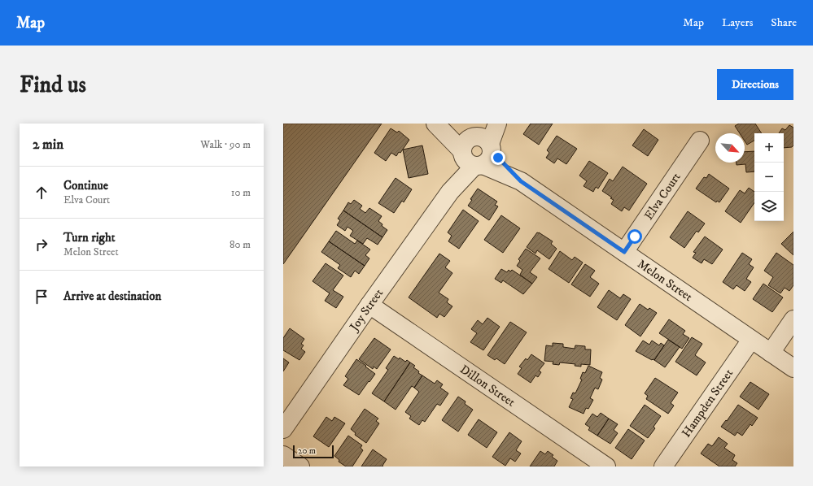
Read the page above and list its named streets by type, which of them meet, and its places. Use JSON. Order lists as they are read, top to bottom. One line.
{"streets":{"street":["Elva Court","Melon Street","Joy Street","Dillon Street","Hampden Street"]},"crossings":[["Elva Court","Melon Street"],["Melon Street","Joy Street"],["Melon Street","Hampden Street"],["Joy Street","Dillon Street"]],"scale_bar":"20 m","north":"bottom right","page":{"header":"Map","nav":["Map","Layers","Share"],"buttons":"Directions","title":"Find us","heading":["2 min","Walk · 90 m"],"map_buttons":["+","−"],"list":[["Continue","Elva Court","10 m"],["Turn right","Melon Street","80 m"],"Arrive at destination"],"scale":"20 m"}}
